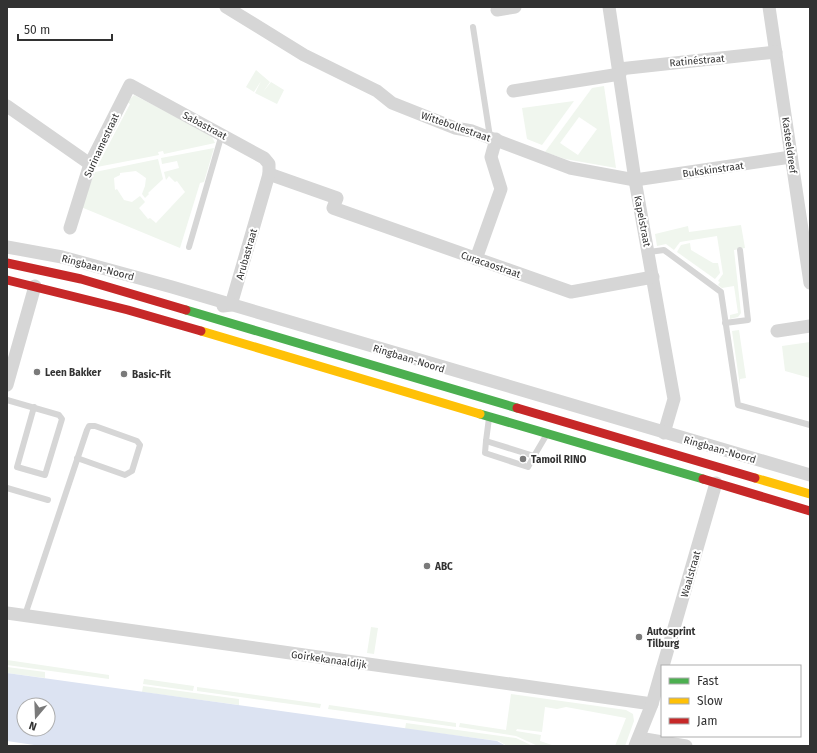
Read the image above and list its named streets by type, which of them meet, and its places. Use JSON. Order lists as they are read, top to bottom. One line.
{"streets":{"main road":["Ringbaan-Noord"],"street":["Ratinéstraat","Sabastraat","Wittebollestraat","Surinamestraat","Kasteeldreef","Bukskinstraat","Kapelstraat","Arubastraat","Curacaostraat","Waalstraat","Goirkekanaaldijk"]},"crossings":[["Ratinéstraat","Kasteeldreef"],["Ratinéstraat","Kapelstraat"],["Sabastraat","Surinamestraat"],["Sabastraat","Arubastraat"],["Sabastraat","Curacaostraat"],["Wittebollestraat","Bukskinstraat"],["Wittebollestraat","Kapelstraat"],["Kasteeldreef","Bukskinstraat"],["Bukskinstraat","Kapelstraat"],["Kapelstraat","Curacaostraat"],["Kapelstraat","Ringbaan-Noord"],["Arubastraat","Curacaostraat"],["Arubastraat","Ringbaan-Noord"],["Waalstraat","Goirkekanaaldijk"]],"places":["Leen Bakker","Basic-Fit","Tamoil RINO","ABC","Autosprint Tilburg"],"legend":["Fast","Slow","Jam"],"scale_bar":"50 m","north":"bottom"}
